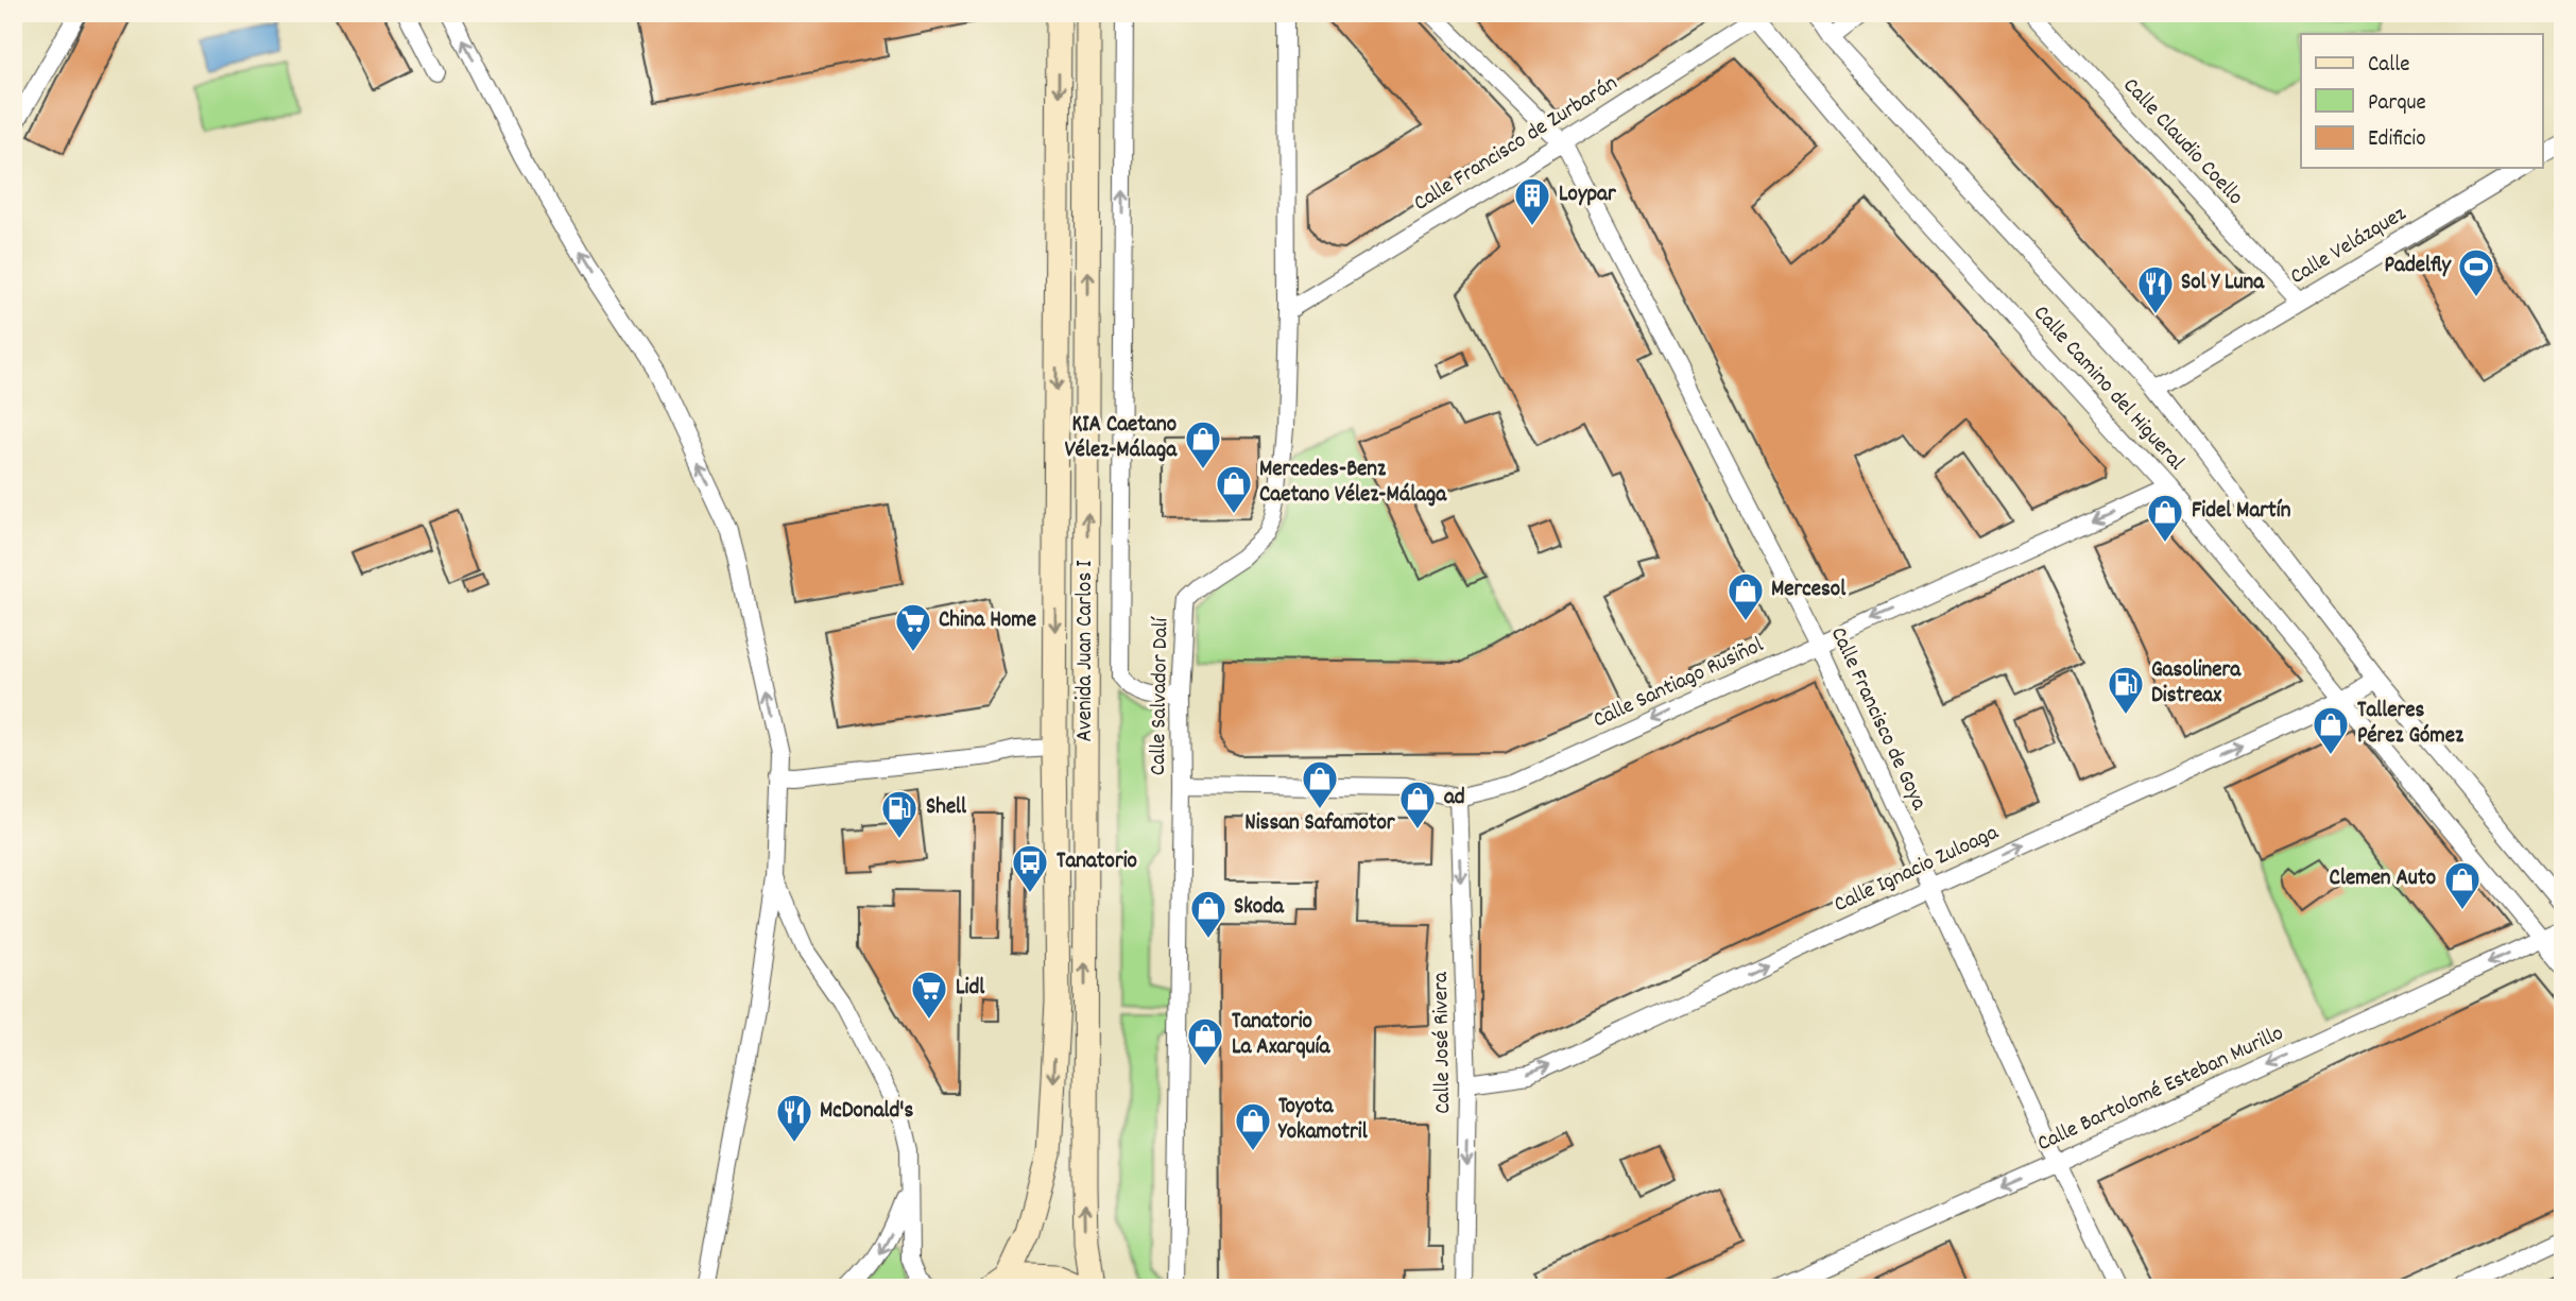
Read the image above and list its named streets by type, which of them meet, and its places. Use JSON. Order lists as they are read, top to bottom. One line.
{"streets":{"street":["Calle Claudio Coello","Calle Francisco de Zurbarán","Calle Velázquez","Calle Camino del Higueral","Avenida Juan Carlos I","Calle Santiago Rusiñol","Calle Salvador Dalí","Calle Francisco de Goya","Calle Ignacio Zuloaga","Calle José Rivera","Calle Bartolomé Esteban Murillo"]},"crossings":[["Calle Claudio Coello","Calle Velázquez"],["Calle Francisco de Zurbarán","Calle Camino del Higueral"],["Calle Francisco de Zurbarán","Calle Salvador Dalí"],["Calle Francisco de Zurbarán","Calle Francisco de Goya"],["Calle Velázquez","Calle Camino del Higueral"],["Calle Camino del Higueral","Calle Santiago Rusiñol"],["Calle Camino del Higueral","Calle Ignacio Zuloaga"],["Calle Camino del Higueral","Calle Bartolomé Esteban Murillo"],["Calle Santiago Rusiñol","Calle Salvador Dalí"],["Calle Santiago Rusiñol","Calle Francisco de Goya"],["Calle Santiago Rusiñol","Calle José Rivera"],["Calle Francisco de Goya","Calle Ignacio Zuloaga"],["Calle Francisco de Goya","Calle Bartolomé Esteban Murillo"],["Calle Ignacio Zuloaga","Calle José Rivera"]],"one_way":["Calle Santiago Rusiñol","Calle Ignacio Zuloaga","Calle José Rivera","Calle Bartolomé Esteban Murillo"],"places":{"building":["Loypar"],"sports":["Padelfly"],"restaurant":["Sol Y Luna","McDonald's"],"shop":["KIA Caetano Vélez-Málaga","Mercedes-Benz Caetano Vélez-Málaga","Fidel Martín","Mercesol","Talleres Pérez Gómez","Nissan Safamotor","ad","Clemen Auto","Skoda","Tanatorio La Axarquía","Toyota Yokamotril"],"supermarket":["China Home","Lidl"],"fuel station":["Gasolinera Distreax","Shell"],"bus stop":["Tanatorio"]},"legend":["Calle","Parque","Edificio"]}
